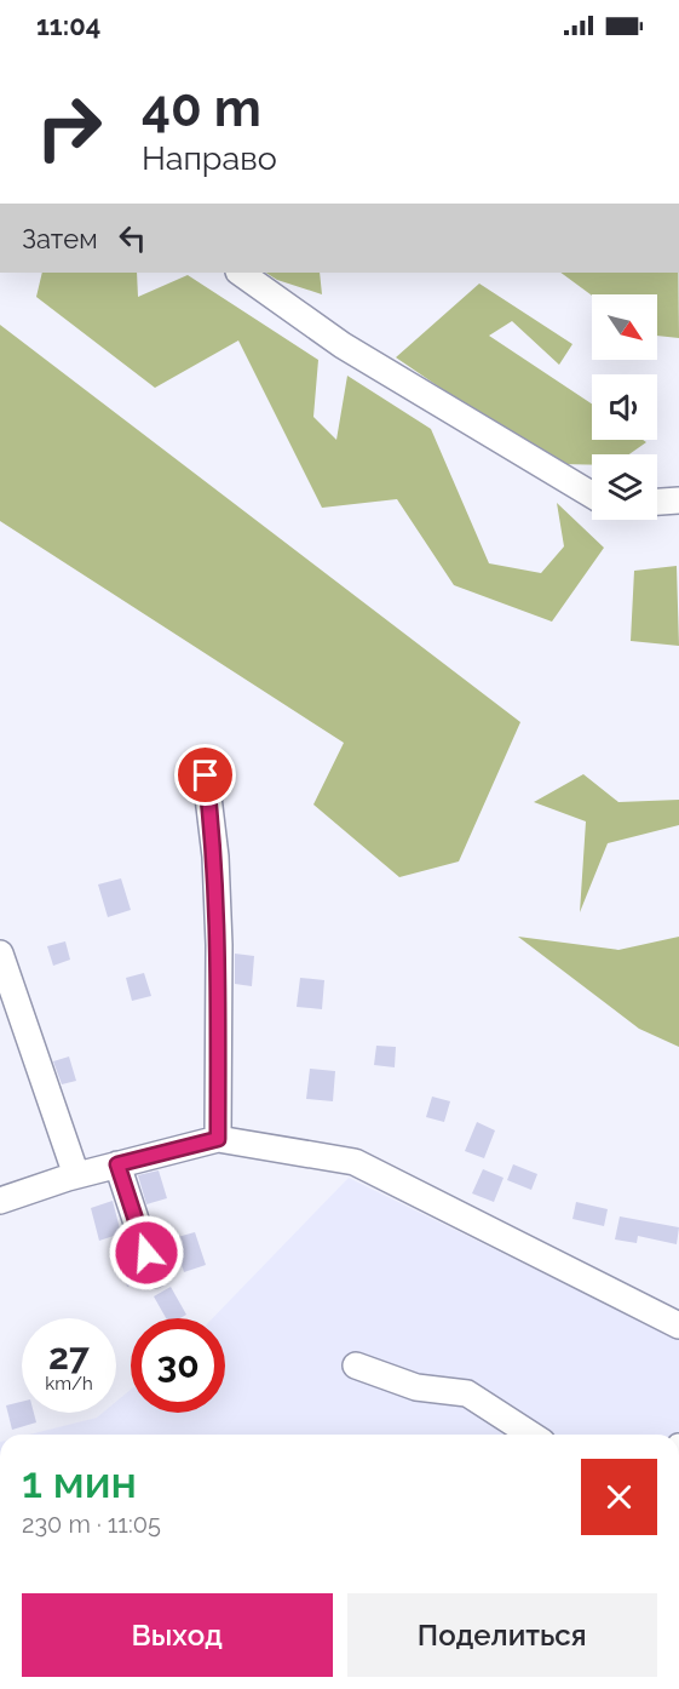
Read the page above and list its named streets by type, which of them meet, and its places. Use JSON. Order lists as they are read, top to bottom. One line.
{"north":"bottom right","page":{"status":"11:04","turn":["40 m","Направо"],"then":"Затем","speed":"27 km/h","limit":"30","heading":["1 мин","230 m · 11:05"],"buttons":["Выход","Поделиться"]}}
